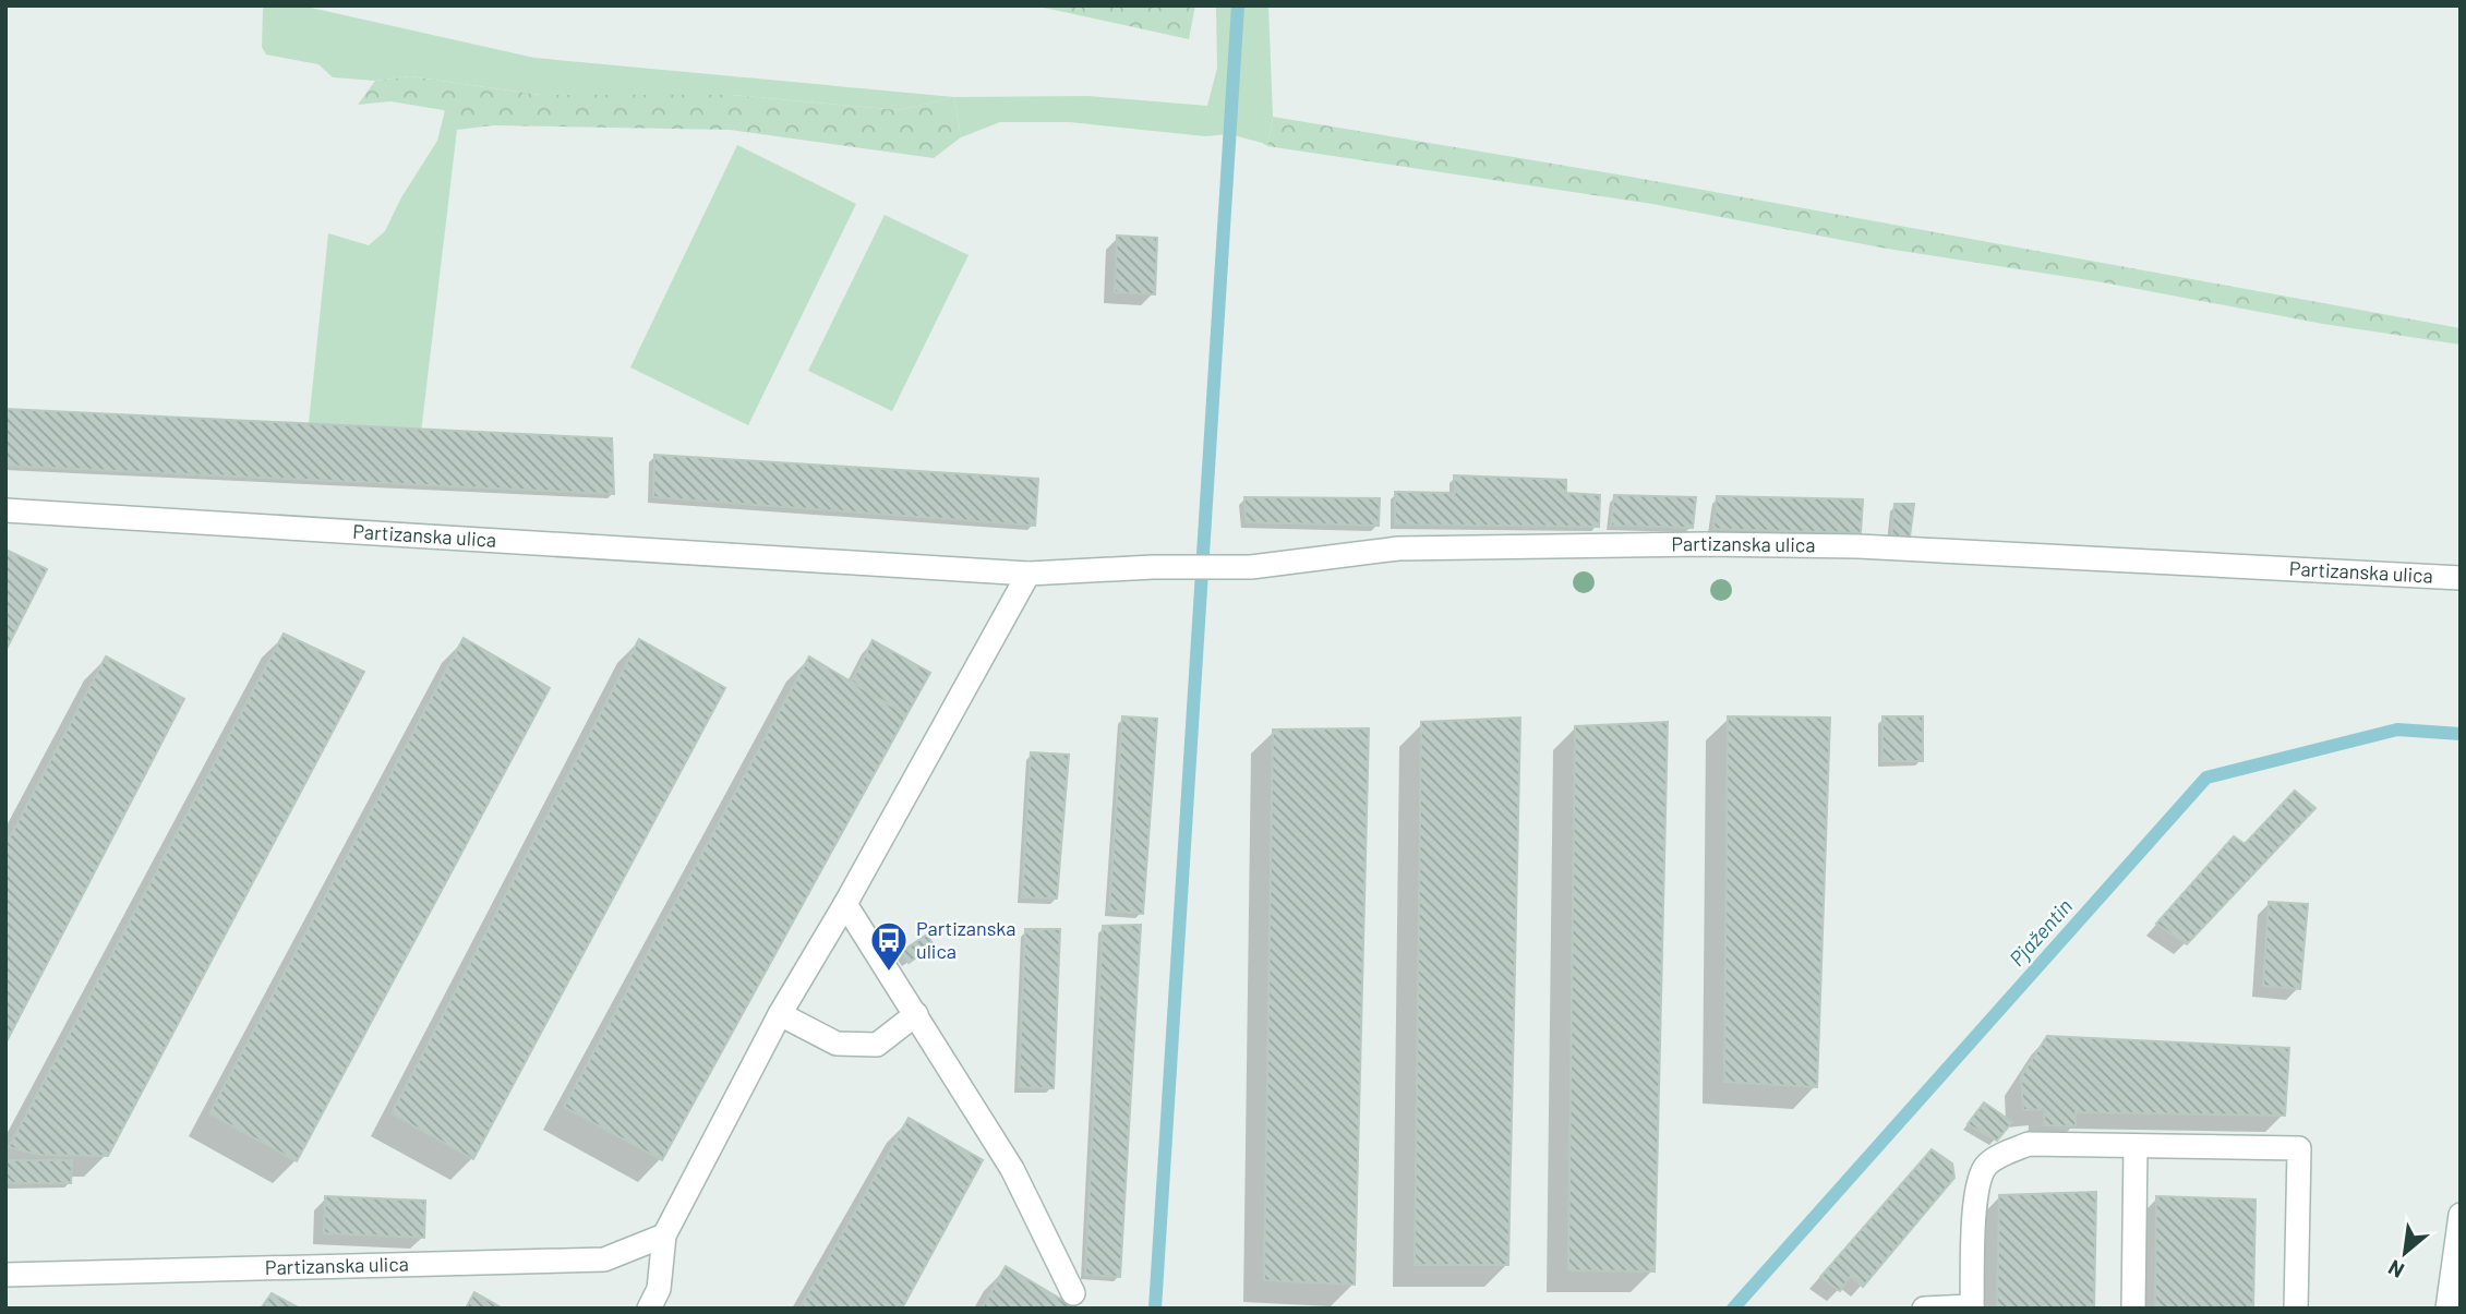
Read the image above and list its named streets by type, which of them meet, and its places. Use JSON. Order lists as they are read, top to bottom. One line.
{"streets":{"street":["Partizanska ulica"]},"water":["Pjažentin"],"places":{"bus stop":["Partizanska ulica"]},"north":"bottom left"}
